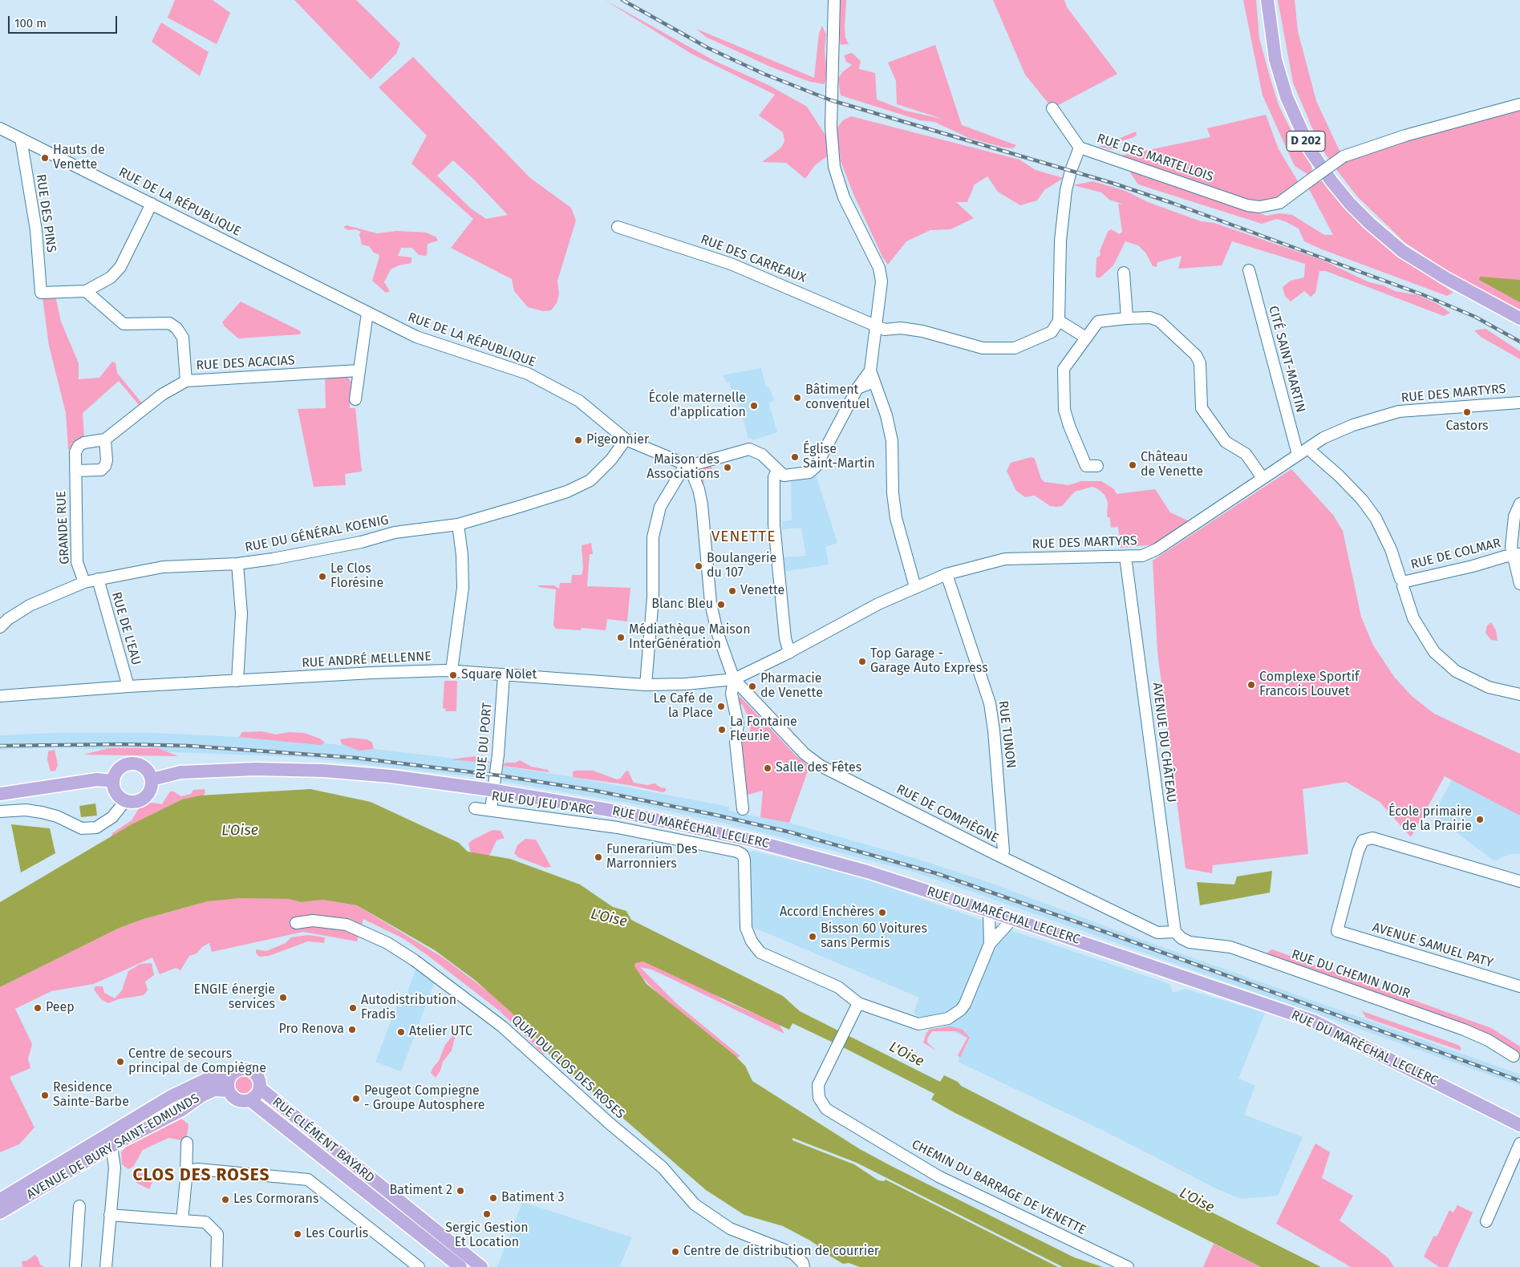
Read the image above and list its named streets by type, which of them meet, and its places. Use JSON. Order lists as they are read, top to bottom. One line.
{"streets":{"main road":["D 202","RUE DU MARÉCHAL LECLERC","RUE CLÉMENT BAYARD","AVENUE DE BURY SAINT-EDMUNDS"],"street":["RUE DES MARTELLOIS","RUE DE LA RÉPUBLIQUE","RUE DES PINS","RUE DES CARREAUX","CITÉ SAINT-MARTIN","RUE DES ACACIAS","RUE DES MARTYRS","GRANDE RUE","RUE DU GÉNÉRAL KOENIG","RUE DE COLMAR","RUE DE L'EAU","RUE ANDRÉ MELLENNE","RUE TUNON","RUE DU PORT","AVENUE DU CHÂTEAU","RUE DU JEU D'ARC","RUE DE COMPIÈGNE","AVENUE SAMUEL PATY","RUE DU CHEMIN NOIR","QUAI DU CLOS DES ROSES","CHEMIN DU BARRAGE DE VENETTE"]},"crossings":[["RUE DE LA RÉPUBLIQUE","RUE DES PINS"],["RUE DE LA RÉPUBLIQUE","RUE DU GÉNÉRAL KOENIG"],["CITÉ SAINT-MARTIN","RUE DES MARTYRS"],["RUE DES ACACIAS","GRANDE RUE"],["RUE DES MARTYRS","RUE ANDRÉ MELLENNE"],["RUE DES MARTYRS","RUE TUNON"],["RUE DES MARTYRS","AVENUE DU CHÂTEAU"],["RUE DES MARTYRS","RUE DE COMPIÈGNE"],["GRANDE RUE","RUE DU GÉNÉRAL KOENIG"],["RUE DU GÉNÉRAL KOENIG","RUE DE L'EAU"],["RUE DE L'EAU","RUE ANDRÉ MELLENNE"],["RUE ANDRÉ MELLENNE","RUE DU PORT"],["RUE ANDRÉ MELLENNE","RUE DE COMPIÈGNE"],["RUE TUNON","RUE DE COMPIÈGNE"],["RUE DU PORT","RUE DU JEU D'ARC"],["AVENUE DU CHÂTEAU","RUE DE COMPIÈGNE"],["AVENUE DU CHÂTEAU","RUE DU CHEMIN NOIR"],["RUE DU JEU D'ARC","CHEMIN DU BARRAGE DE VENETTE"],["RUE DE COMPIÈGNE","RUE DU CHEMIN NOIR"],["RUE CLÉMENT BAYARD","AVENUE DE BURY SAINT-EDMUNDS"]],"districts":["VENETTE","CLOS DES ROSES"],"water":["L'Oise"],"places":["Hauts de Venette","Bâtiment conventuel","École maternelle d'application","Castors","Pigeonnier","Église Saint-Martin","Château de Venette","Maison des Associations","Boulangerie du 107","Le Clos Florésine","Venette","Blanc Bleu","Médiathèque Maison InterGénération","Top Garage - Garage Auto Express","Square Nolet","Complexe Sportif Francois Louvet","Pharmacie de Venette","Le Café de la Place","La Fontaine Fleurie","Salle des Fêtes","École primaire de la Prairie","Funerarium Des Marronniers","Accord Enchères","Bisson 60 Voitures sans Permis","ENGIE énergie services","Peep","Autodistribution Fradis","Pro Renova","Atelier UTC","Centre de secours principal de Compiègne","Residence Sainte-Barbe","Peugeot Compiegne - Groupe Autosphere","Batiment 2","Batiment 3","Les Cormorans","Sergic Gestion Et Location","Les Courlis","Centre de distribution de courrier"],"scale_bar":"100 m"}
